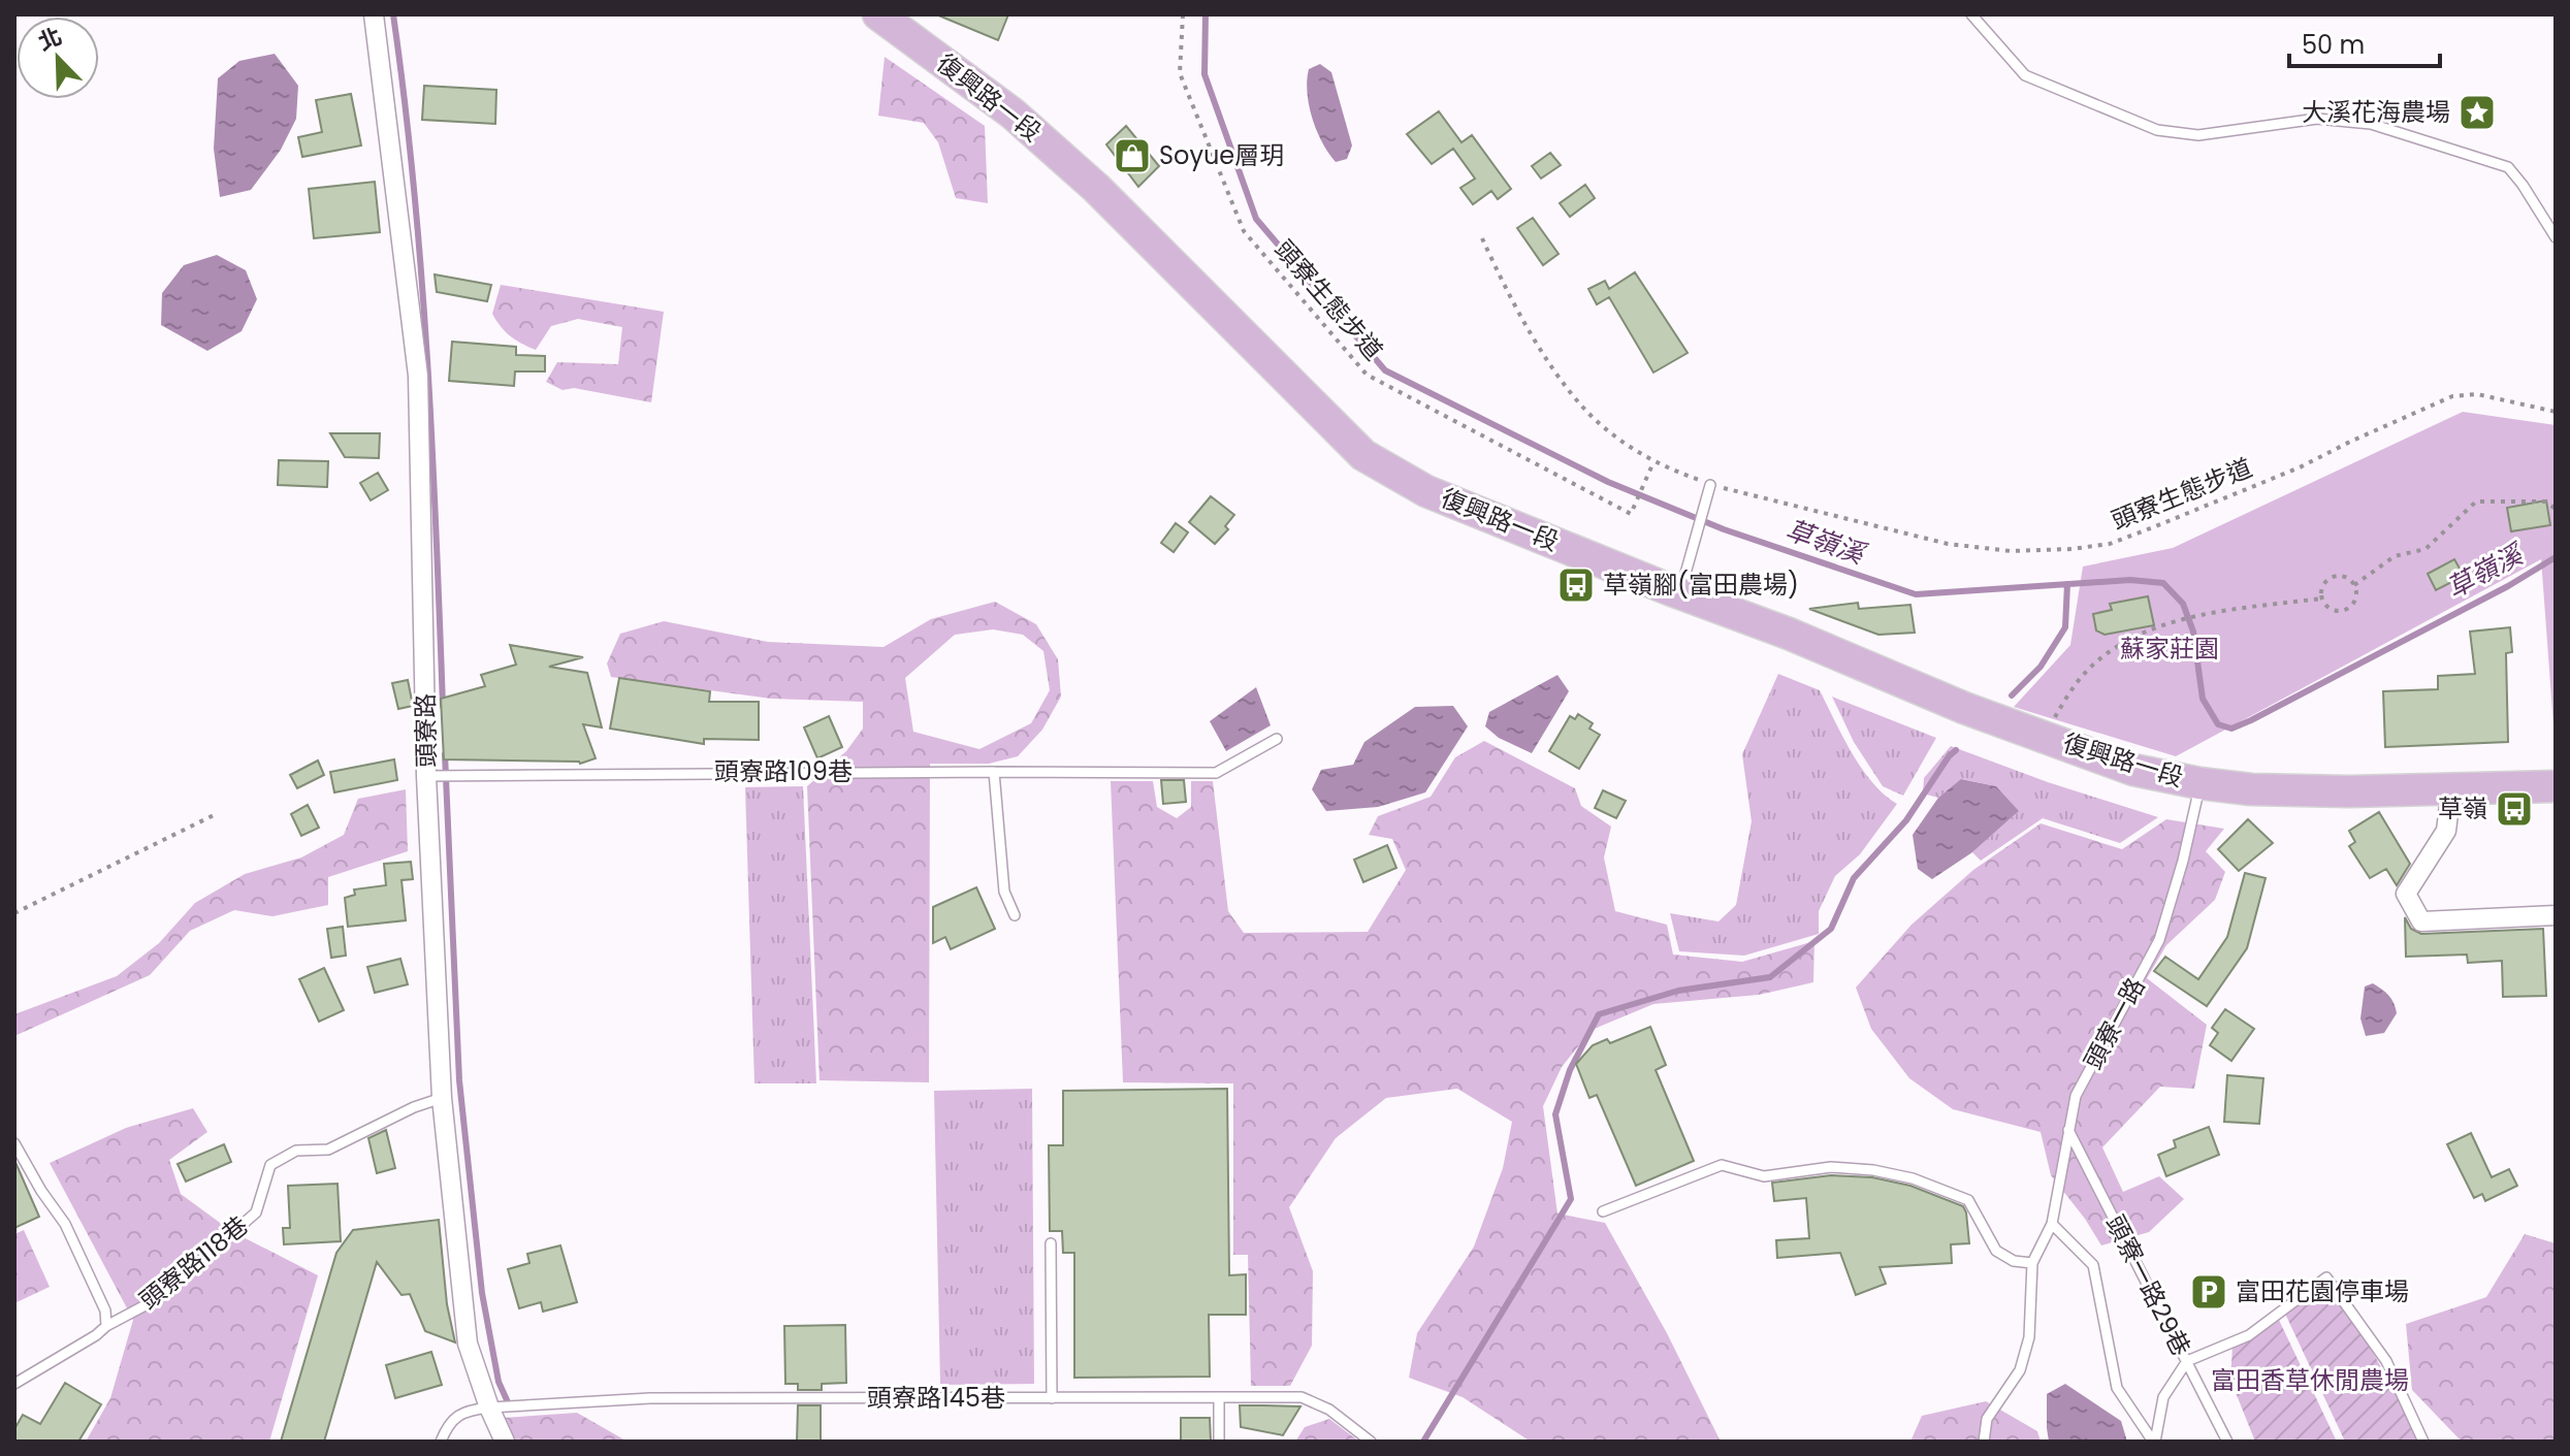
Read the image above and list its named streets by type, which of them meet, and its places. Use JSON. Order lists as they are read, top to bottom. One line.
{"streets":{"main road":["復興路一段"],"street":["頭寮路"],"lane":["頭寮路109巷","頭寮一路","頭寮路118巷","頭寮一路29巷","頭寮路145巷"],"path":["頭寮生態步道"]},"crossings":[["復興路一段","頭寮一路"],["頭寮路","頭寮路109巷"],["頭寮路","頭寮路118巷"],["頭寮路","頭寮路145巷"],["頭寮一路","頭寮一路29巷"]],"water":["草嶺溪"],"parks":["蘇家莊園","富田香草休閒農場"],"places":{"place":["大溪花海農場"],"shop":["Soyue層玥"],"bus stop":["草嶺腳(富田農場)","草嶺"],"parking":["富田花園停車場"]},"scale_bar":"50 m","north":"top left"}
